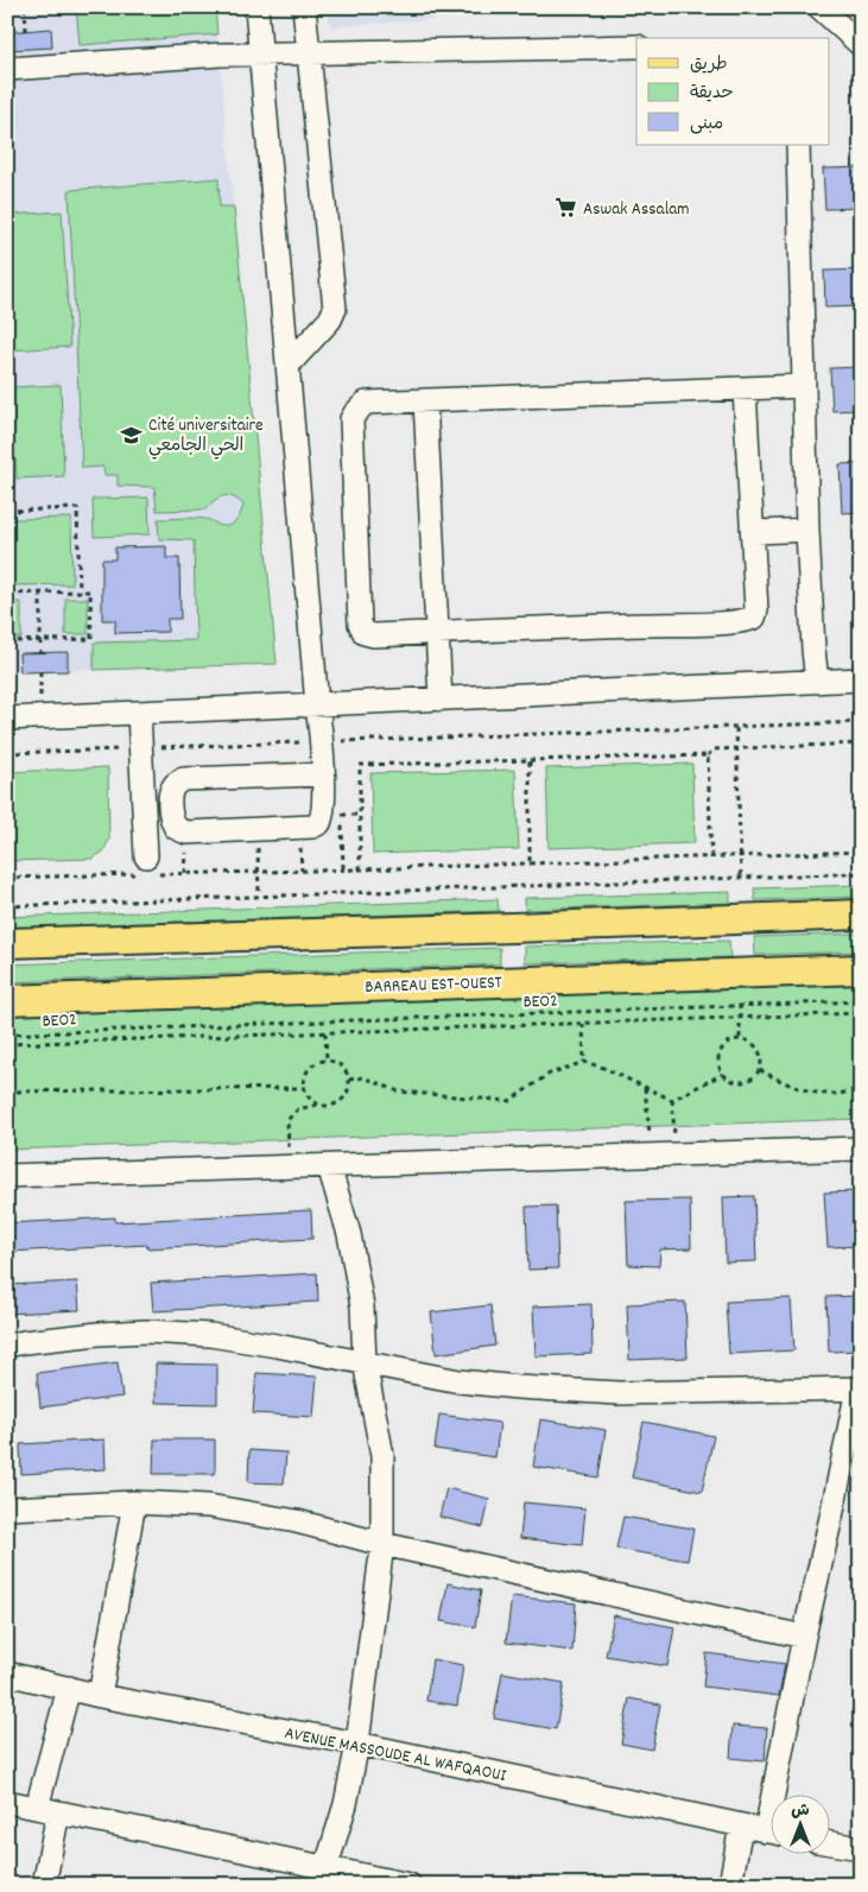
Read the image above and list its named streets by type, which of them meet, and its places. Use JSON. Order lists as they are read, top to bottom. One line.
{"streets":{"main road":["BARREAU EST-OUEST"],"street":["AVENUE MASSOUDE AL WAFQAOUI"],"path":["BEO2"]},"places":{"supermarket":["Aswak Assalam"],"school or university":["Cité universitaire الحي الجامعي"]},"legend":["طريق","حديقة","مبنى"],"north":"top"}
